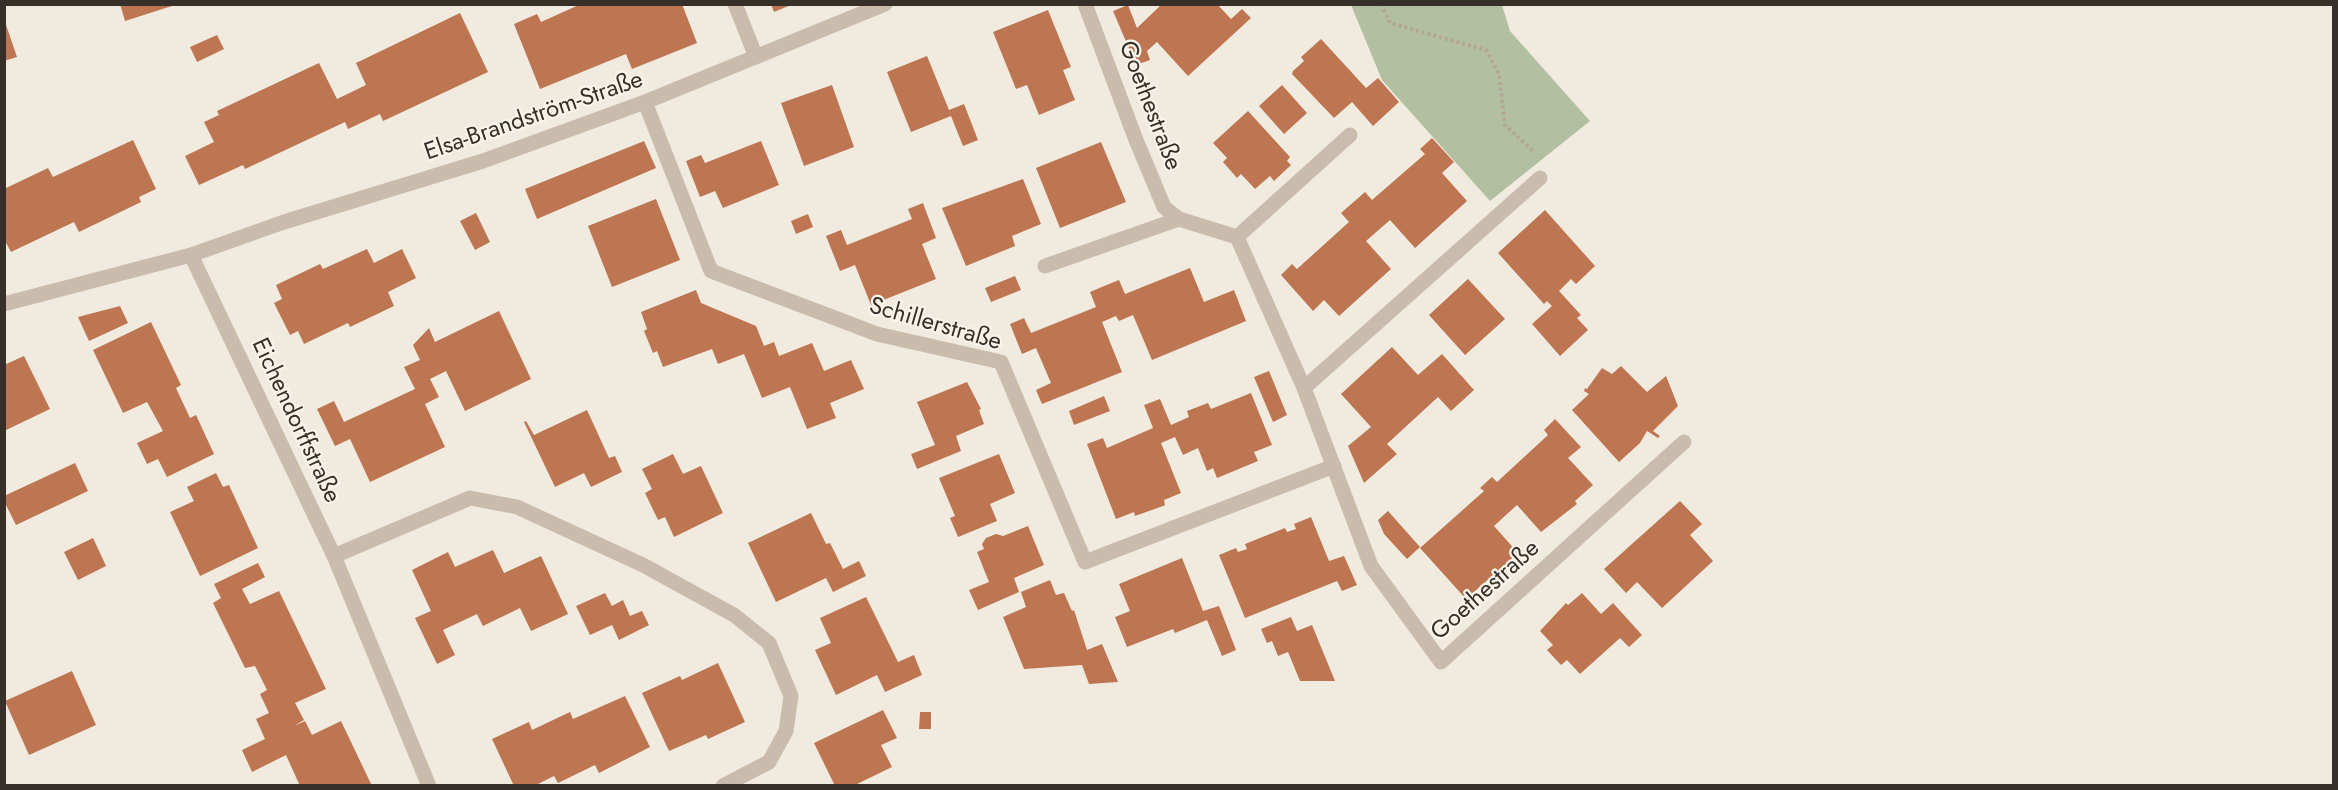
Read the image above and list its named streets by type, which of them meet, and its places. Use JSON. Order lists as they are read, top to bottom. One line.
{"streets":{"street":["Goethestraße","Elsa-Brandström-Straße","Schillerstraße","Eichendorffstraße"]},"crossings":[["Goethestraße","Schillerstraße"],["Elsa-Brandström-Straße","Schillerstraße"],["Elsa-Brandström-Straße","Eichendorffstraße"]]}
